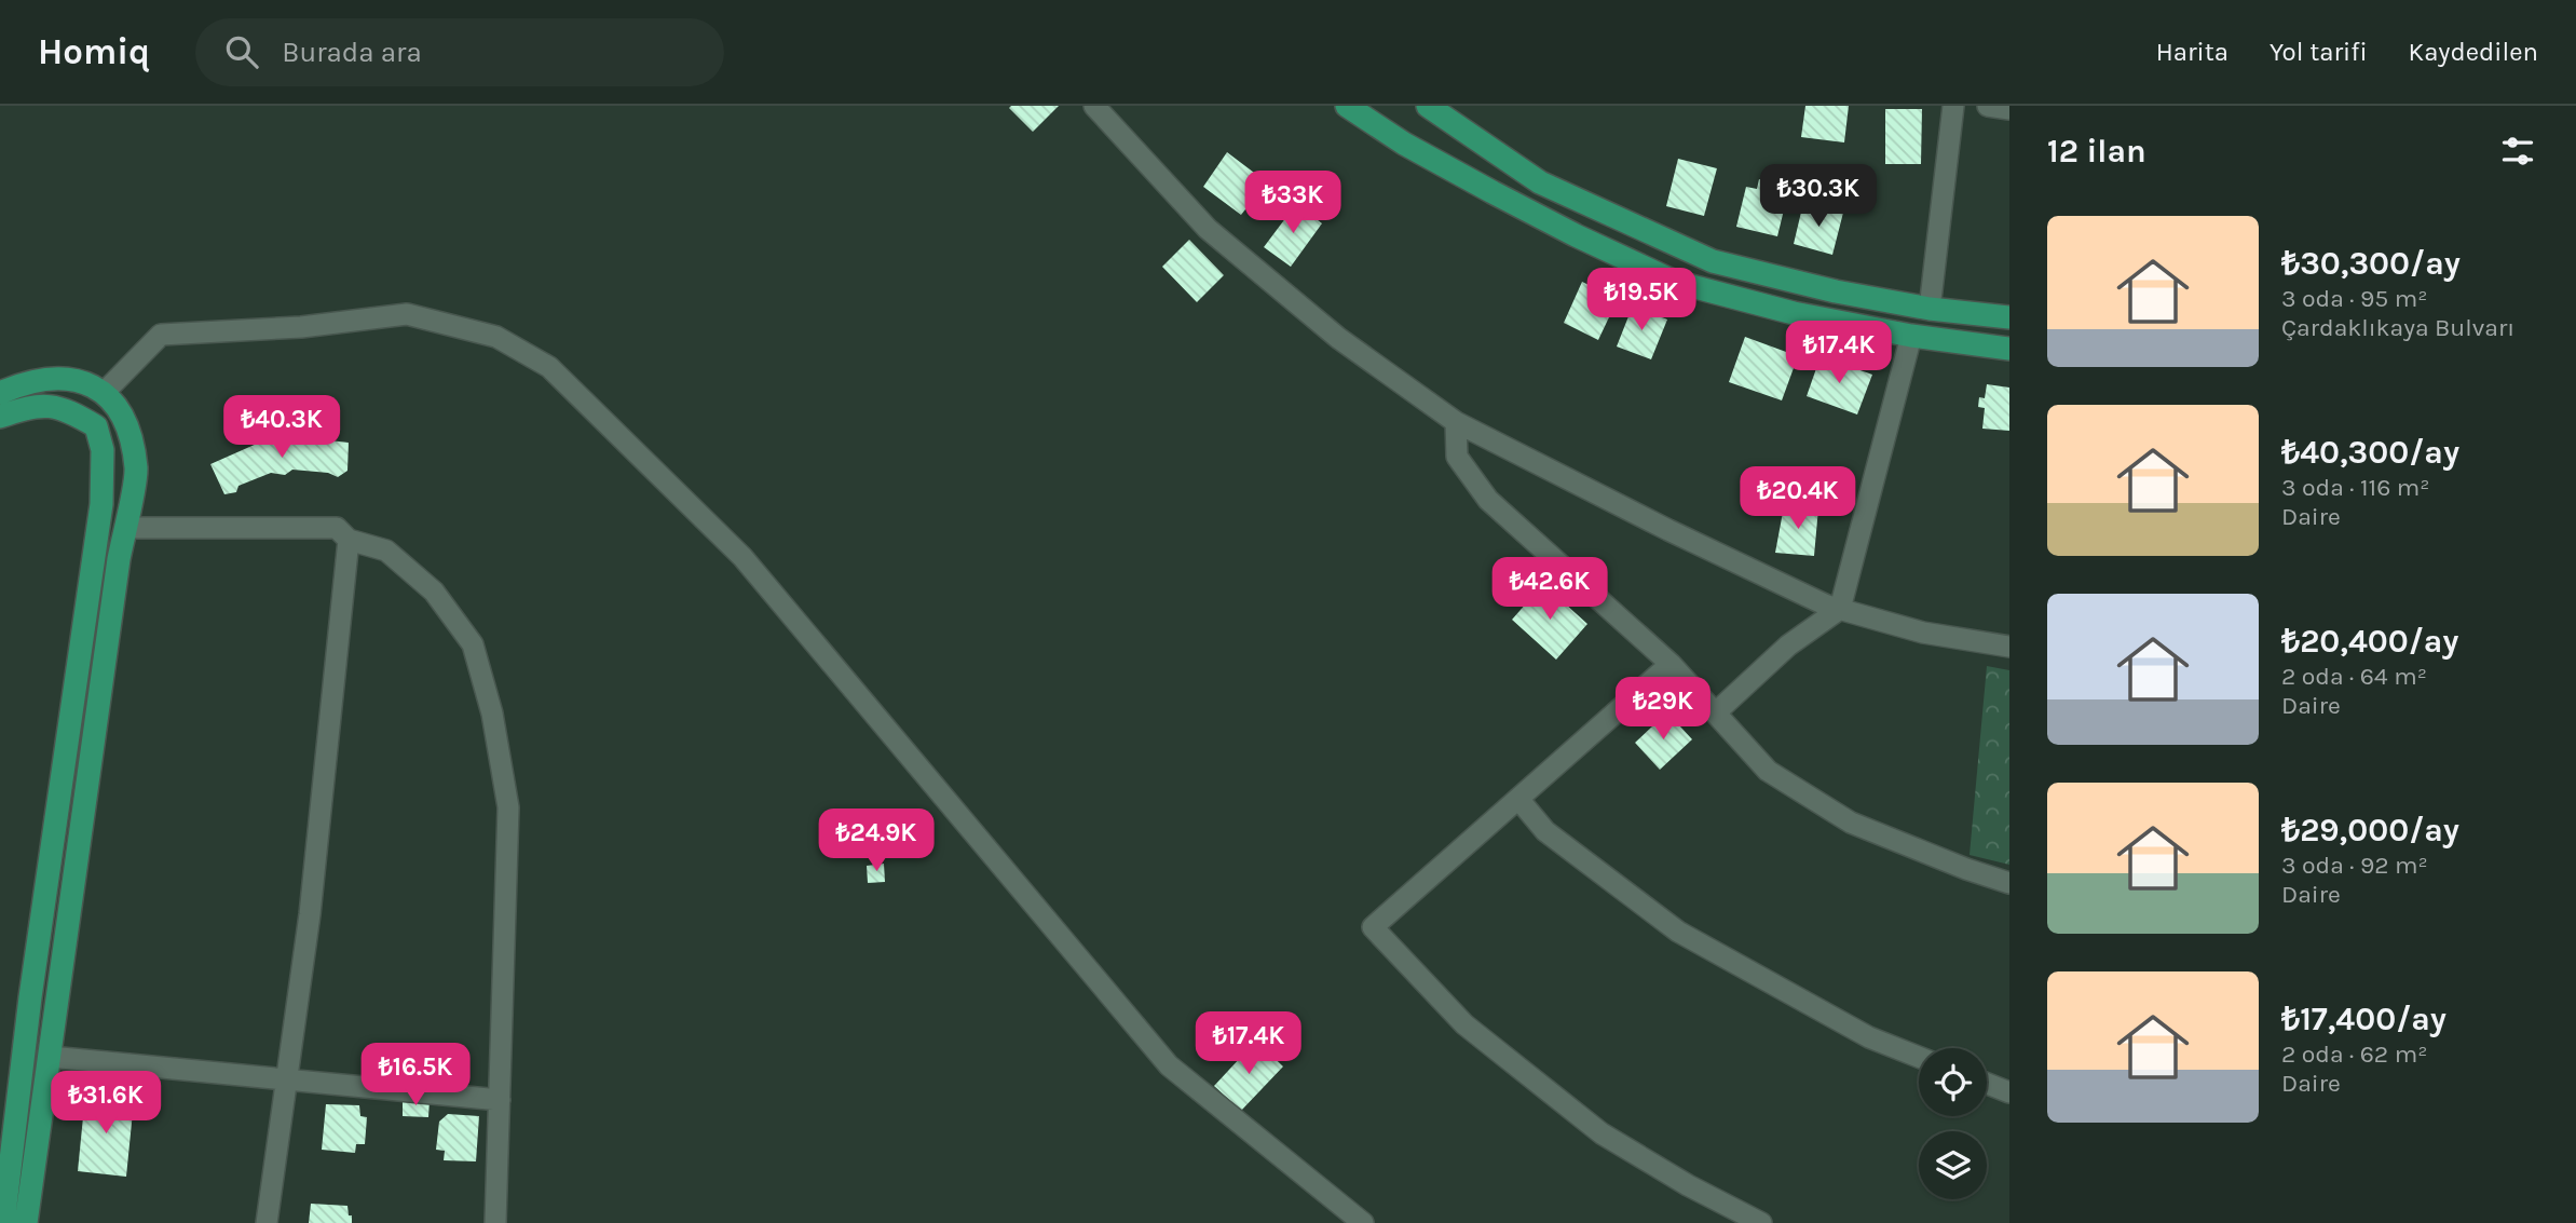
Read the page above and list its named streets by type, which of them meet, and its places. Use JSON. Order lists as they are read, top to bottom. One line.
{"page":{"header":"Homiq","search":"Burada ara","nav":["Harita","Yol tarifi","Kaydedilen"],"heading":"12 ilan","price":["₺30.3K","₺33K","₺19.5K","₺17.4K","₺40.3K","₺20.4K","₺42.6K","₺29K","₺24.9K","₺17.4K","₺16.5K","₺31.6K"],"list":[{"name":"₺30,300/ay","note":"3 oda · 95 m² · Çardaklıkaya Bulvarı"},{"name":"₺40,300/ay","note":"3 oda · 116 m² · Daire"},{"name":"₺20,400/ay","note":"2 oda · 64 m² · Daire"},{"name":"₺29,000/ay","note":"3 oda · 92 m² · Daire"},{"name":"₺17,400/ay","note":"2 oda · 62 m² · Daire"}]}}
